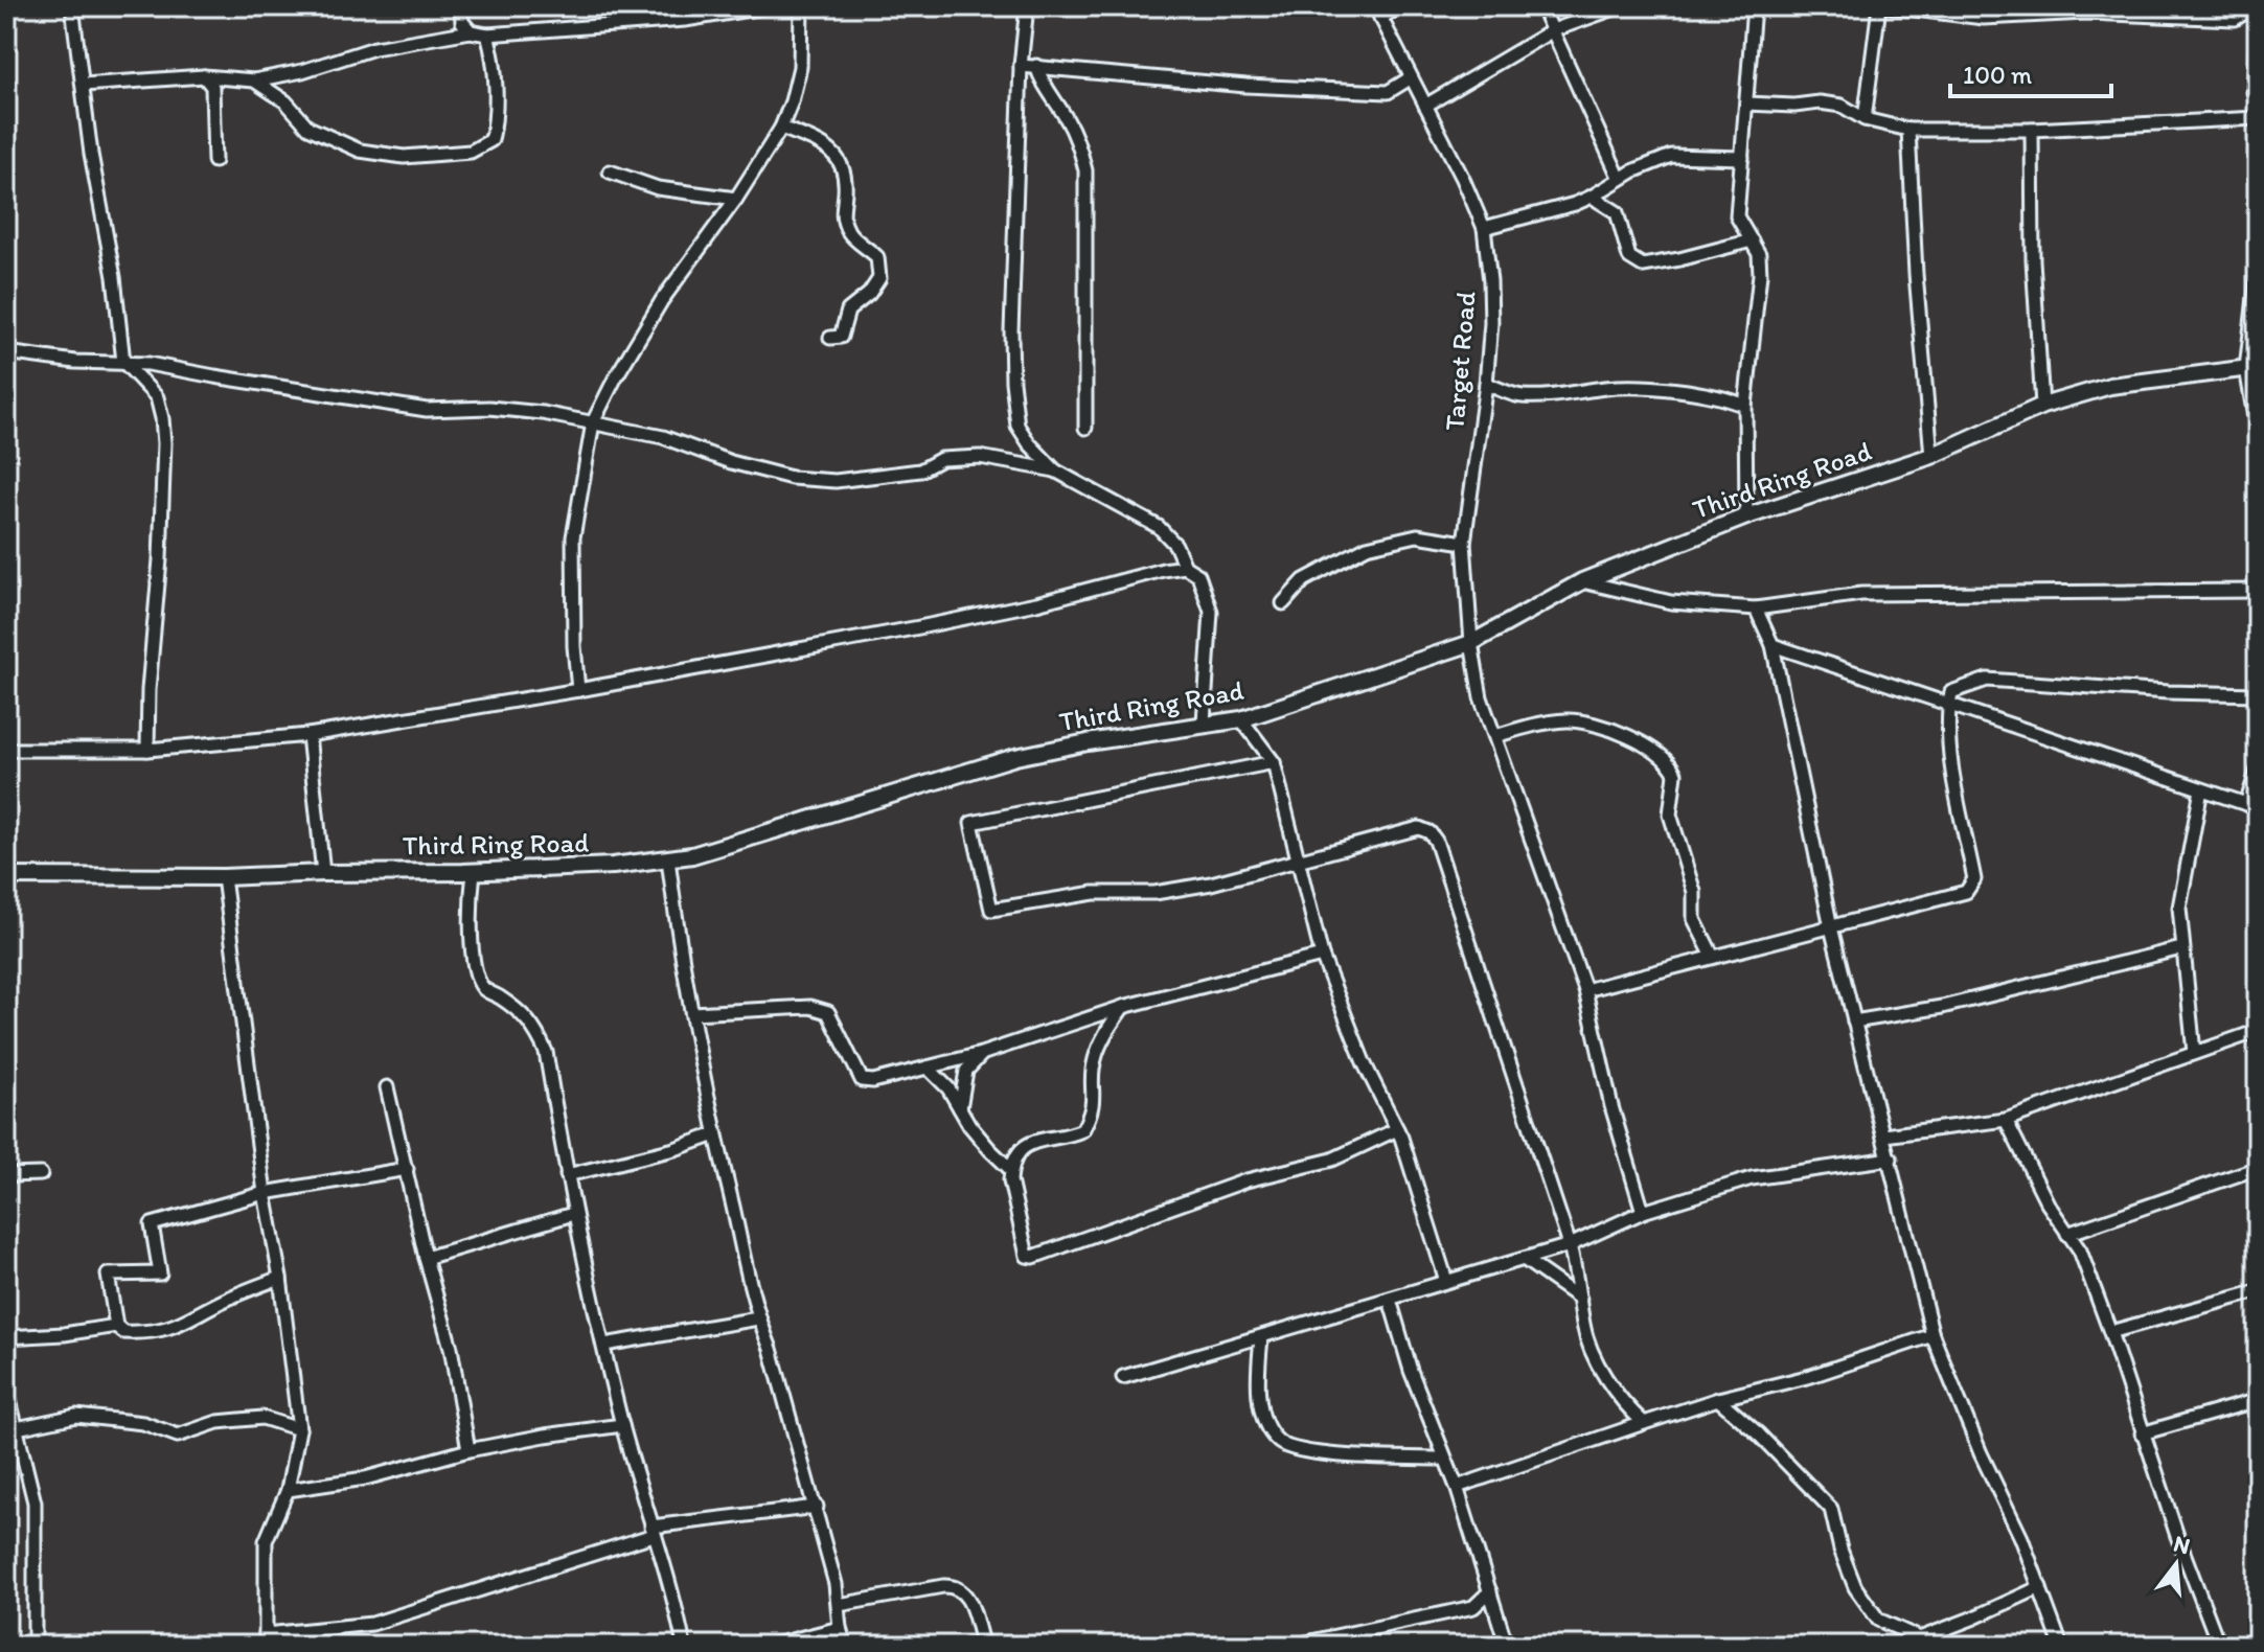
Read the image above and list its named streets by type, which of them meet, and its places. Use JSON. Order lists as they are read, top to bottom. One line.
{"streets":{"street":["Target Road","Third Ring Road"]},"crossings":[["Target Road","Third Ring Road"]],"scale_bar":"100 m","north":"top"}
